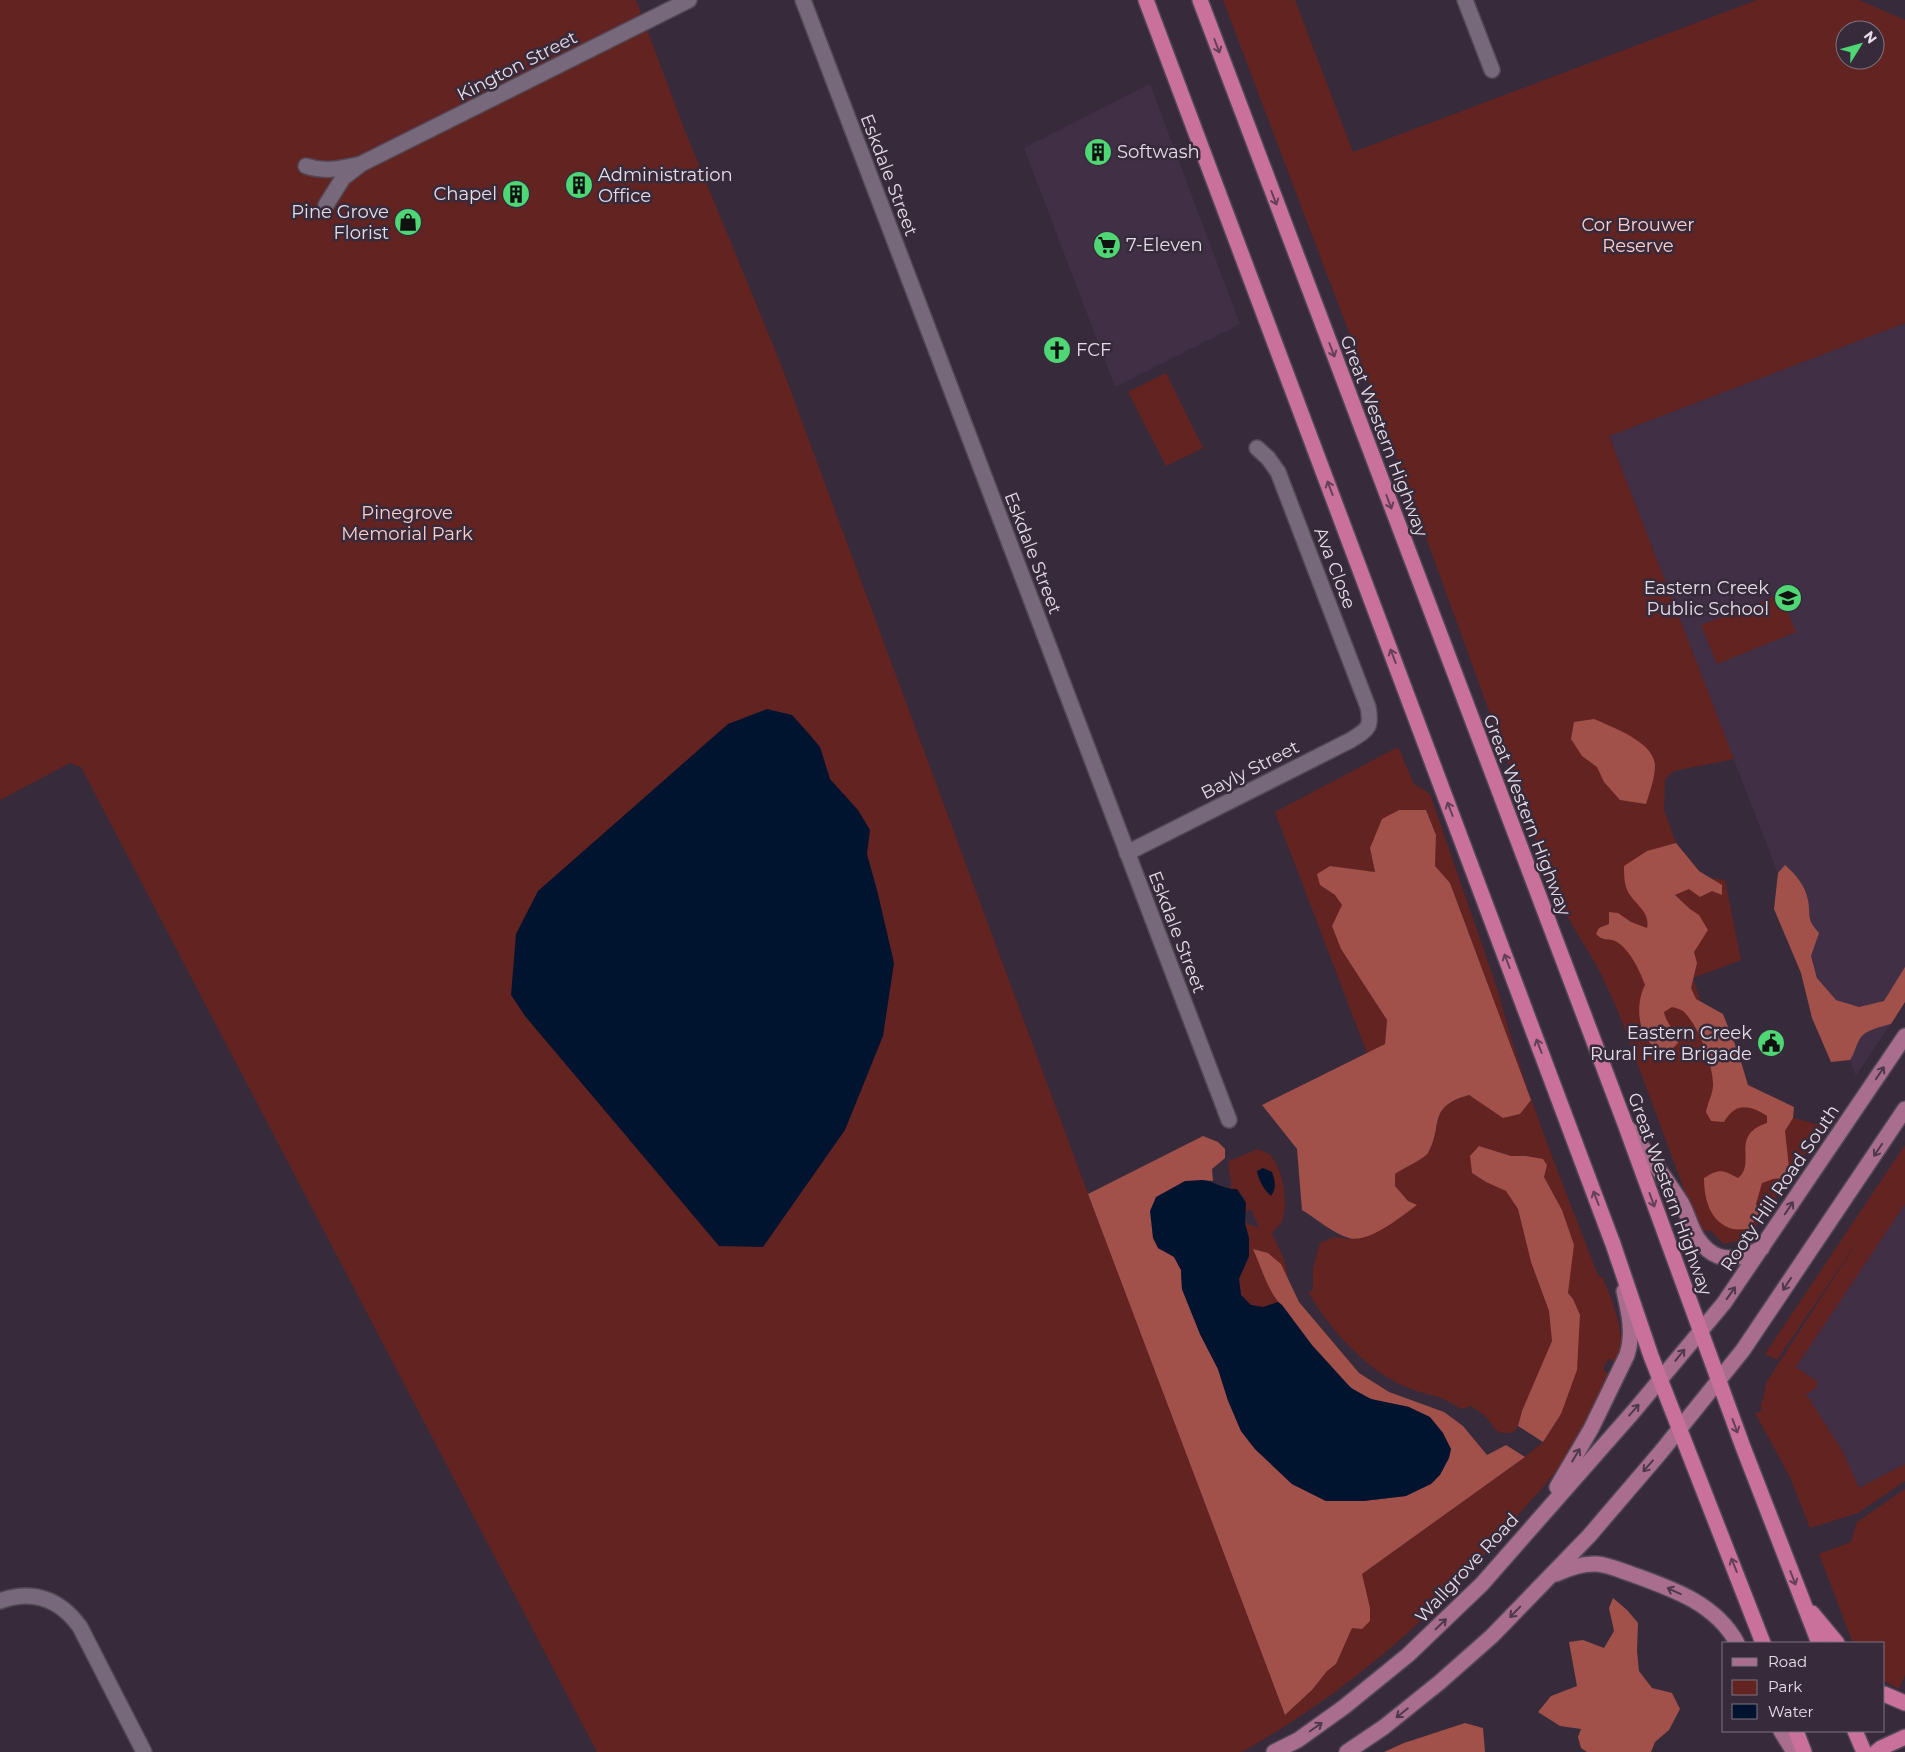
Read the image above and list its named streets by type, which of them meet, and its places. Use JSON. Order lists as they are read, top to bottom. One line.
{"streets":{"highway":["Great Western Highway"],"main road":["Rooty Hill Road South","Wallgrove Road"],"street":["Kington Street","Eskdale Street","Ava Close","Bayly Street"]},"crossings":[["Eskdale Street","Bayly Street"],["Great Western Highway","Rooty Hill Road South"],["Ava Close","Bayly Street"],["Rooty Hill Road South","Wallgrove Road"]],"parks":["Cor Brouwer Reserve","Pinegrove Memorial Park"],"places":{"building":["Softwash","Administration Office","Chapel"],"shop":["Pine Grove Florist"],"supermarket":["7-Eleven"],"church":["FCF"],"school or university":["Eastern Creek Public School"],"public building":["Eastern Creek Rural Fire Brigade"]},"legend":["Road","Park","Water"],"north":"top right"}
